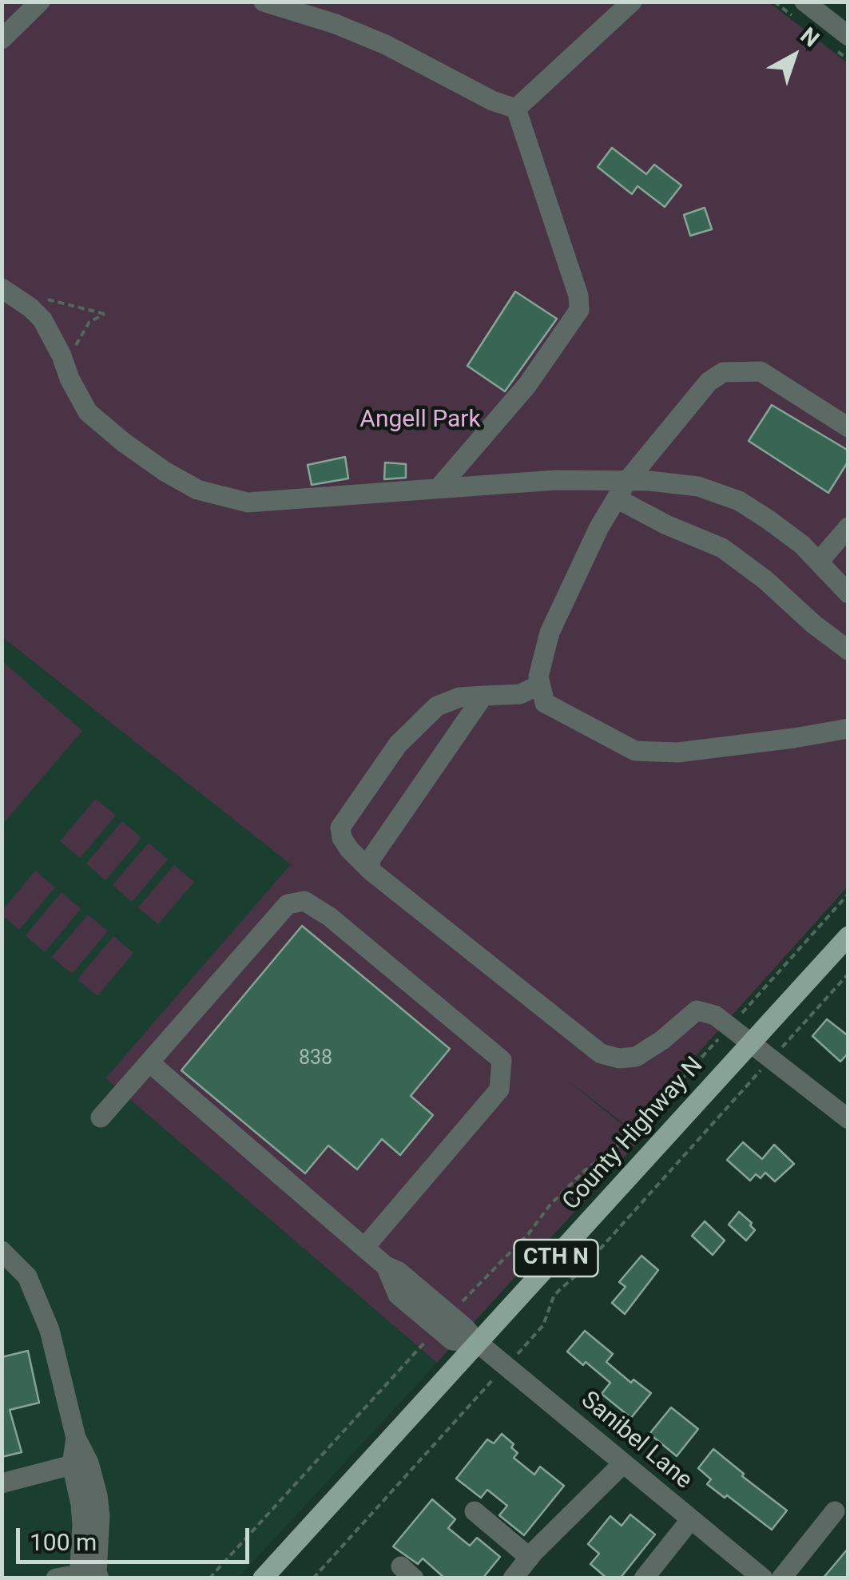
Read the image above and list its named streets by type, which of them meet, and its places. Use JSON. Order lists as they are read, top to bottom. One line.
{"streets":{"main road":["County Highway N","CTH N"],"street":["Sanibel Lane"]},"crossings":[["County Highway N","Sanibel Lane"]],"parks":["Angell Park"],"house_numbers":["838"],"scale_bar":"100 m","north":"top right"}
